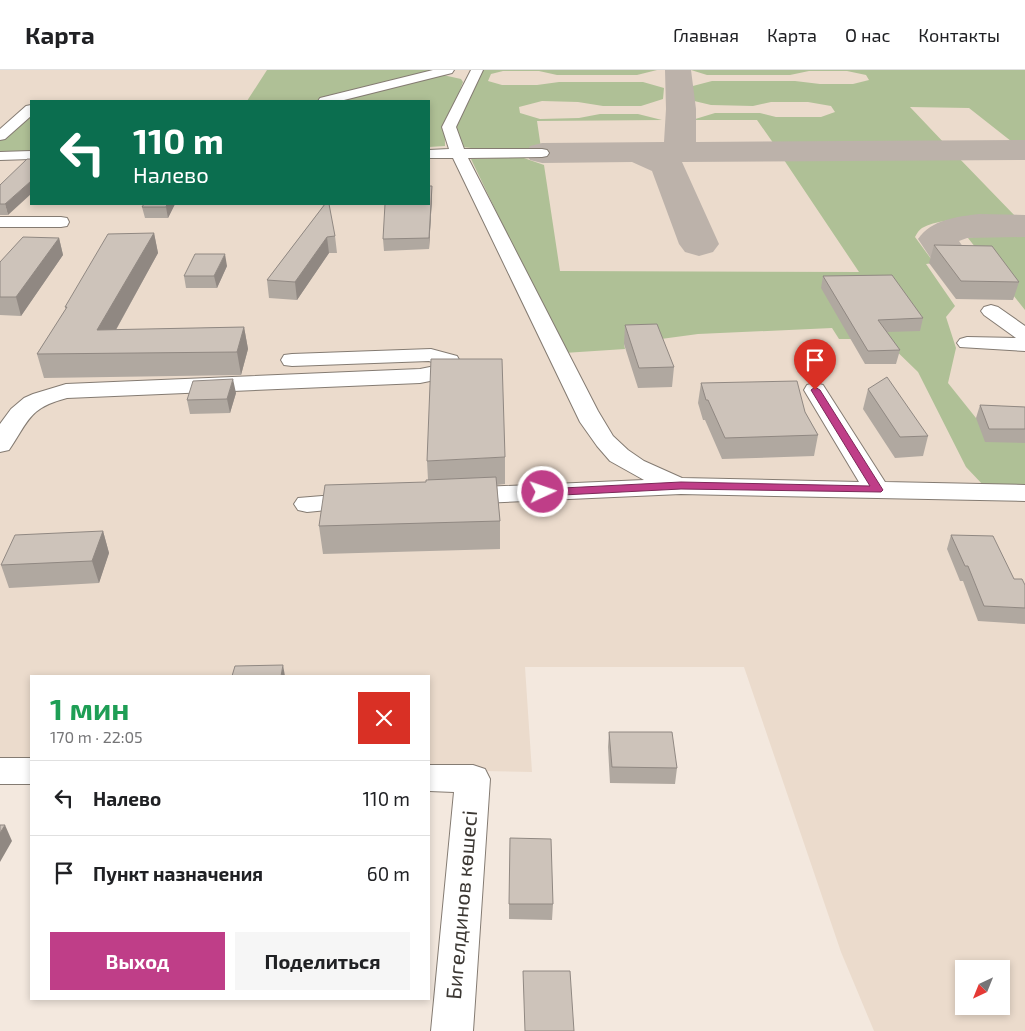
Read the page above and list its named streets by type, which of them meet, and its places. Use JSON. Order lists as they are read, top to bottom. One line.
{"streets":{"street":["Бигелдинов көшесі"]},"north":"bottom left","page":{"header":"Карта","nav":["Главная","Карта","О нас","Контакты"],"turn":["110 m","Налево"],"heading":["1 мин","170 m · 22:05"],"list":[{"name":"Налево","value":"110 m"},{"name":"Пункт назначения","value":"60 m"}],"buttons":["Выход","Поделиться"]}}
